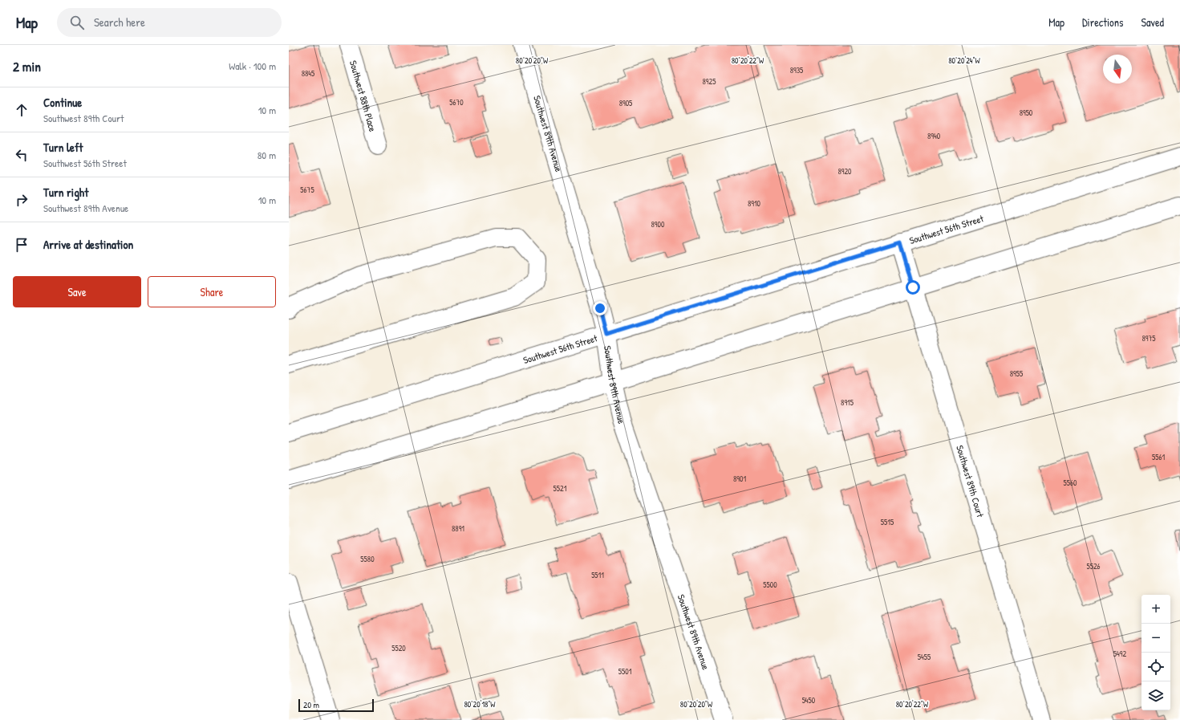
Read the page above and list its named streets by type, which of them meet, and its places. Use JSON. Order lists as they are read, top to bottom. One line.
{"streets":{"main road":["Southwest 88th Place","Southwest 89th Avenue","Southwest 56th Street","Southwest 89th Court"]},"crossings":[["Southwest 89th Avenue","Southwest 56th Street"],["Southwest 56th Street","Southwest 89th Court"]],"house_numbers":["8935","8845","8925","5670","8905","8950","8940","8920","5675","8910","8900","8975","8955","8915","5561","8901","5560","5521","5515","8891","5580","5526","5511","5500","5520","5492","5455","5501","5450"],"scale_bar":"20 m","north":"bottom","page":{"header":"Map","search":"Search here","nav":["Map","Directions","Saved"],"heading":["2 min","Walk · 100 m"],"list":[["Continue","Southwest 89th Court","10 m"],["Turn left","Southwest 56th Street","80 m"],["Turn right","Southwest 89th Avenue","10 m"],"Arrive at destination"],"buttons":["Save","Share"],"map_buttons":["+","−"],"scale":"20 m"},"coordinates":["80°20'20\"W","80°20'22\"W","80°20'24\"W","80°20'18\"W"]}
